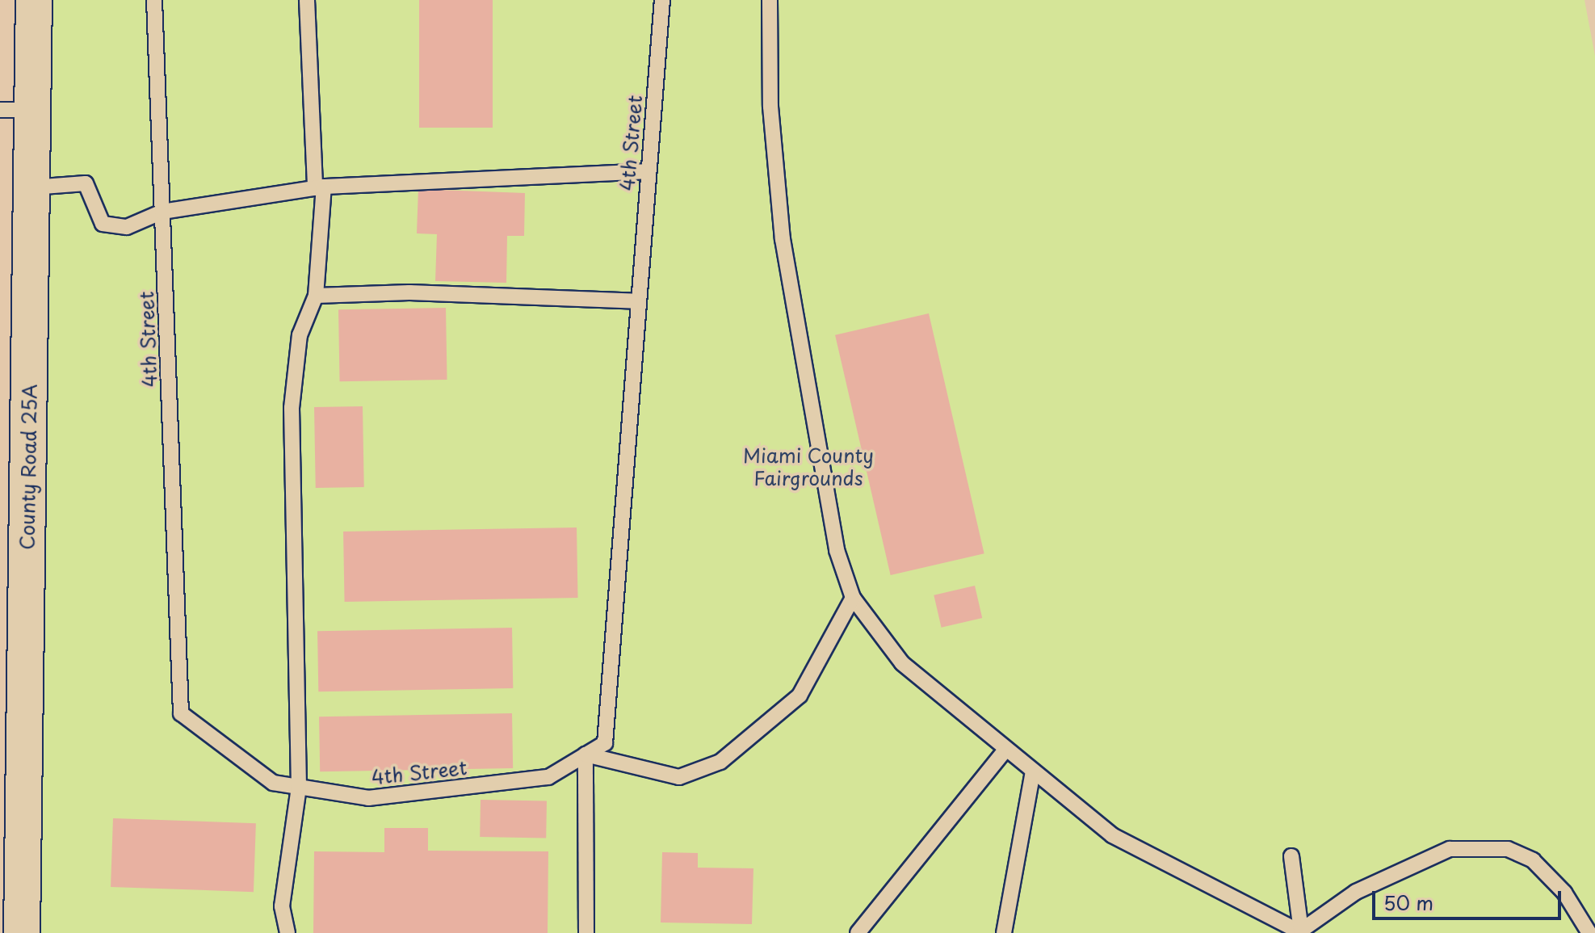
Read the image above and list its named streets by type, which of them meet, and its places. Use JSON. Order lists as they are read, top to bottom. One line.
{"streets":{"main road":["County Road 25A"],"lane":["4th Street"]},"parks":["Miami County Fairgrounds"],"scale_bar":"50 m"}
